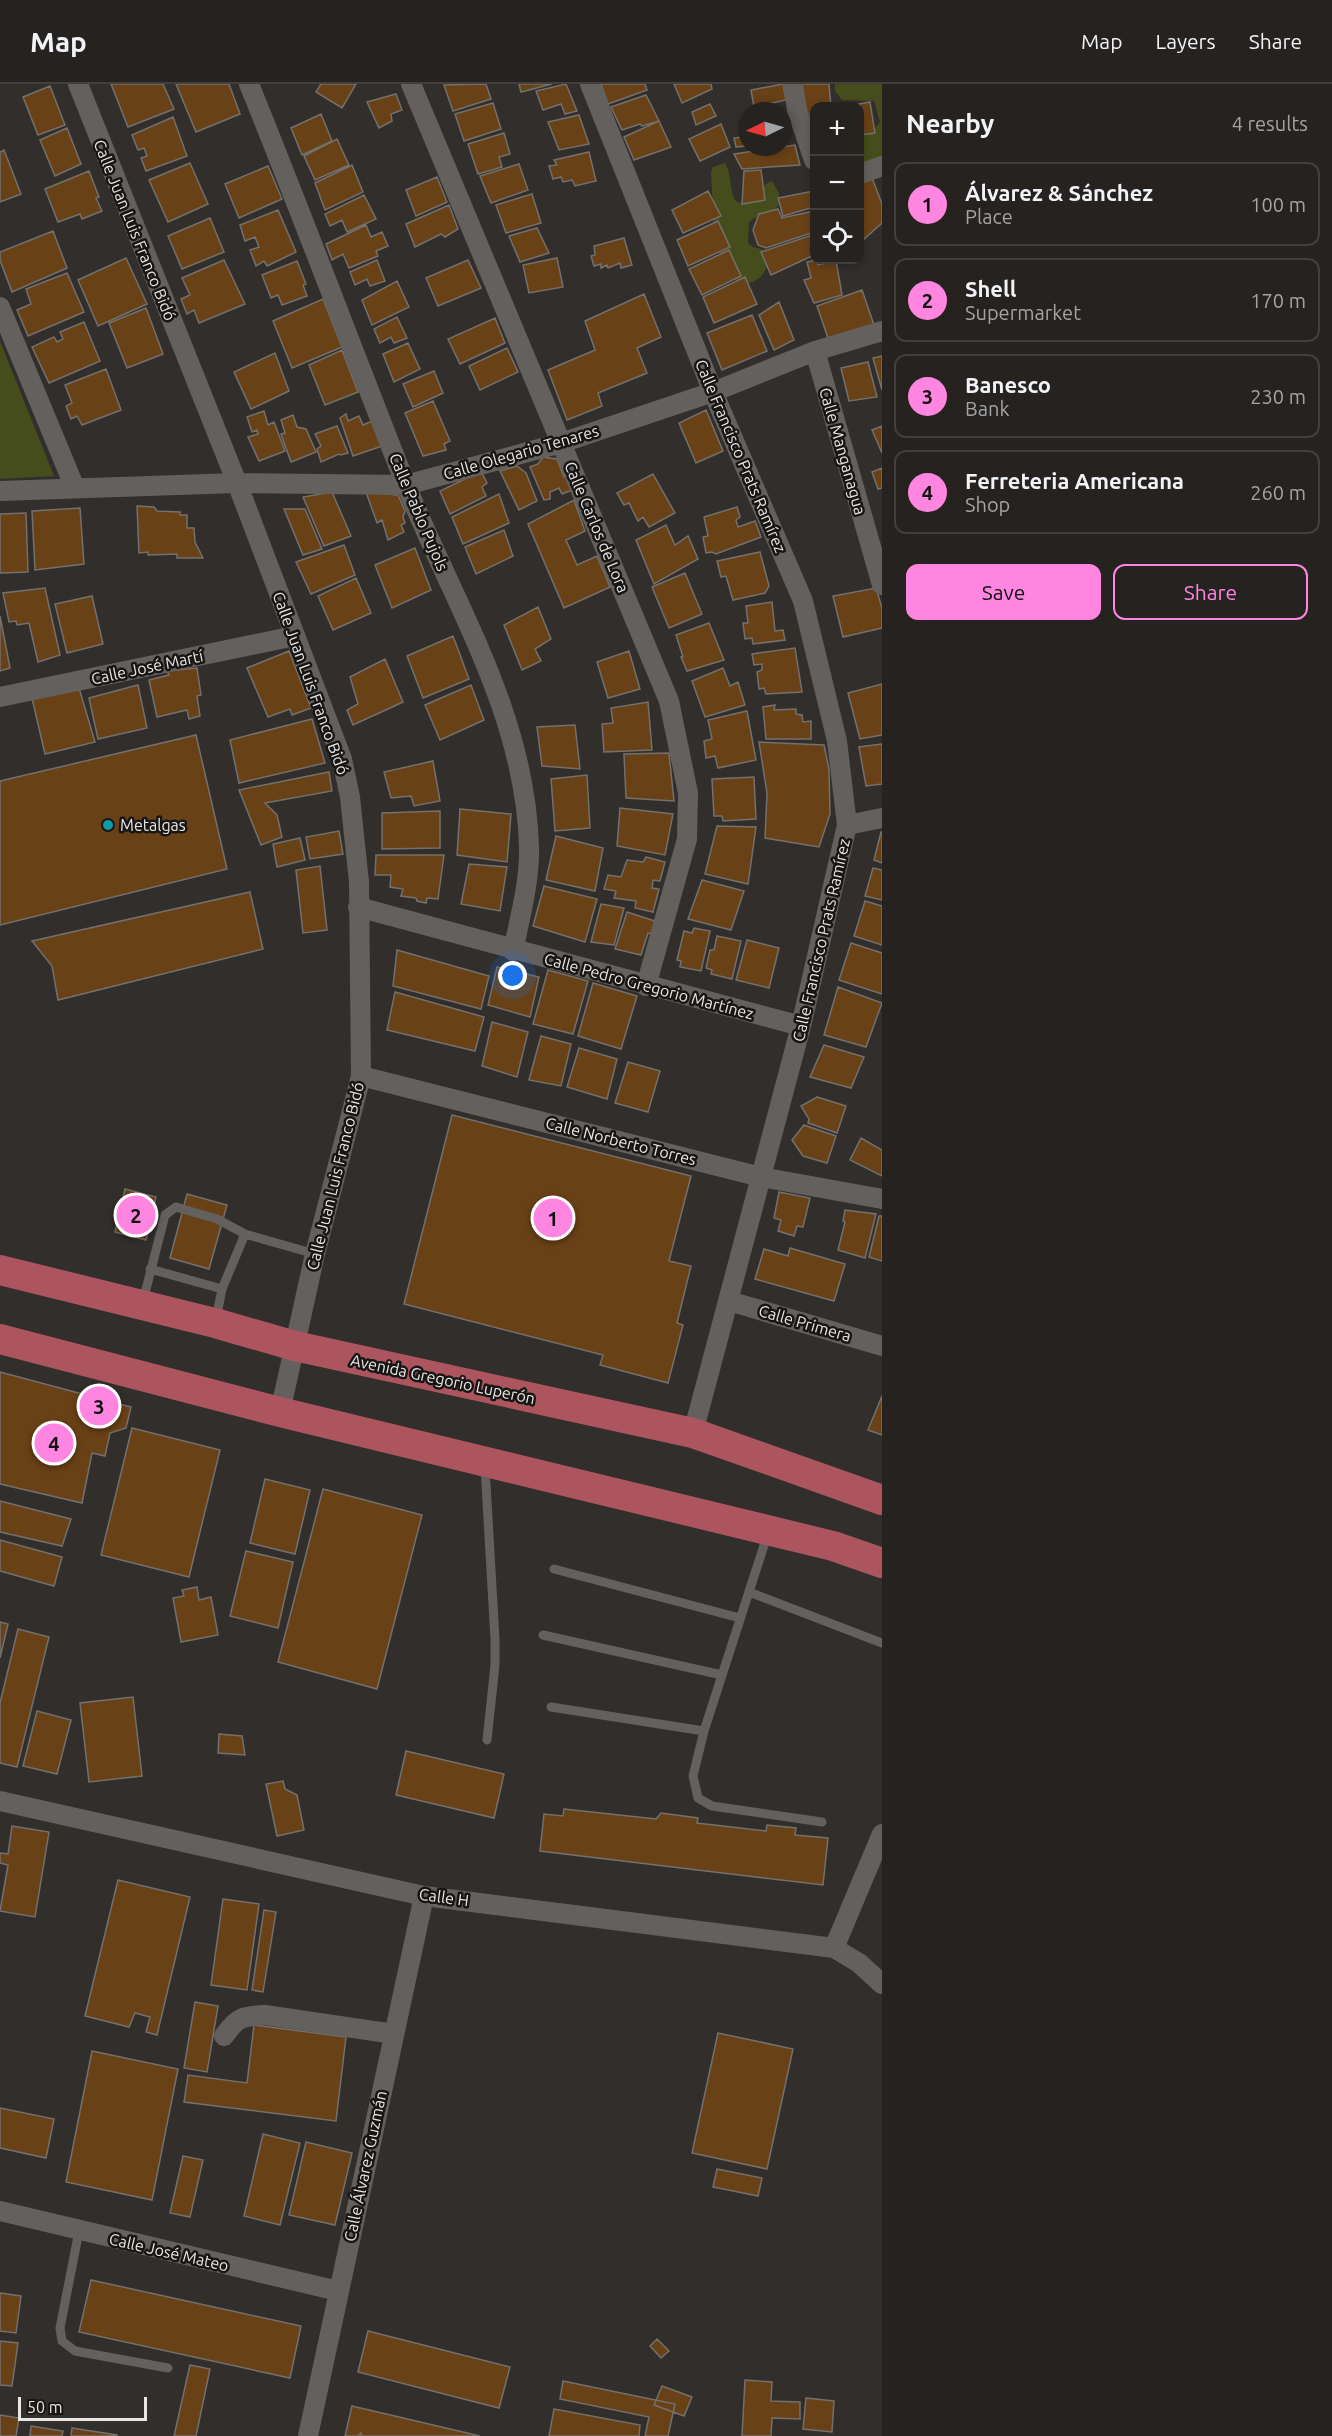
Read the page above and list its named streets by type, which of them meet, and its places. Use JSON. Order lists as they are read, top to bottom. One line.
{"streets":{"main road":["Avenida Gregorio Luperón"],"street":["Calle Juan Luis Franco Bidó","Calle Manganagua","Calle Olegario Tenares","Calle Francisco Prats Ramírez","Calle Pablo Pujols","Calle Carlos de Lora","Calle José Martí","Calle Pedro Gregorio Martínez","Calle Norberto Torres","Calle Primera","Calle H","Calle Álvarez Guzmán","Calle José Mateo"]},"crossings":[["Calle Juan Luis Franco Bidó","Calle Olegario Tenares"],["Calle Juan Luis Franco Bidó","Calle José Martí"],["Calle Juan Luis Franco Bidó","Calle Pedro Gregorio Martínez"],["Calle Juan Luis Franco Bidó","Calle Norberto Torres"],["Calle Juan Luis Franco Bidó","Avenida Gregorio Luperón"],["Calle Manganagua","Calle Olegario Tenares"],["Calle Olegario Tenares","Calle Francisco Prats Ramírez"],["Calle Olegario Tenares","Calle Pablo Pujols"],["Calle Olegario Tenares","Calle Carlos de Lora"],["Calle Francisco Prats Ramírez","Calle Pedro Gregorio Martínez"],["Calle Francisco Prats Ramírez","Calle Norberto Torres"],["Calle Francisco Prats Ramírez","Calle Primera"],["Calle Francisco Prats Ramírez","Avenida Gregorio Luperón"],["Calle Pablo Pujols","Calle Pedro Gregorio Martínez"],["Calle Carlos de Lora","Calle Pedro Gregorio Martínez"],["Calle H","Calle Álvarez Guzmán"],["Calle Álvarez Guzmán","Calle José Mateo"]],"places":["Metalgas"],"scale_bar":"50 m","north":"left","page":{"header":"Map","nav":["Map","Layers","Share"],"heading":["Nearby","4 results"],"map_buttons":["+","−"],"list":[{"mark":"1","name":"Álvarez & Sánchez","note":"Place","value":"100 m"},{"mark":"2","name":"Shell","note":"Supermarket","value":"170 m"},{"mark":"3","name":"Banesco","note":"Bank","value":"230 m"},{"mark":"4","name":"Ferreteria Americana","note":"Shop","value":"260 m"}],"buttons":["Save","Share"],"pins":["2","1","3","4"],"scale":"50 m"}}
